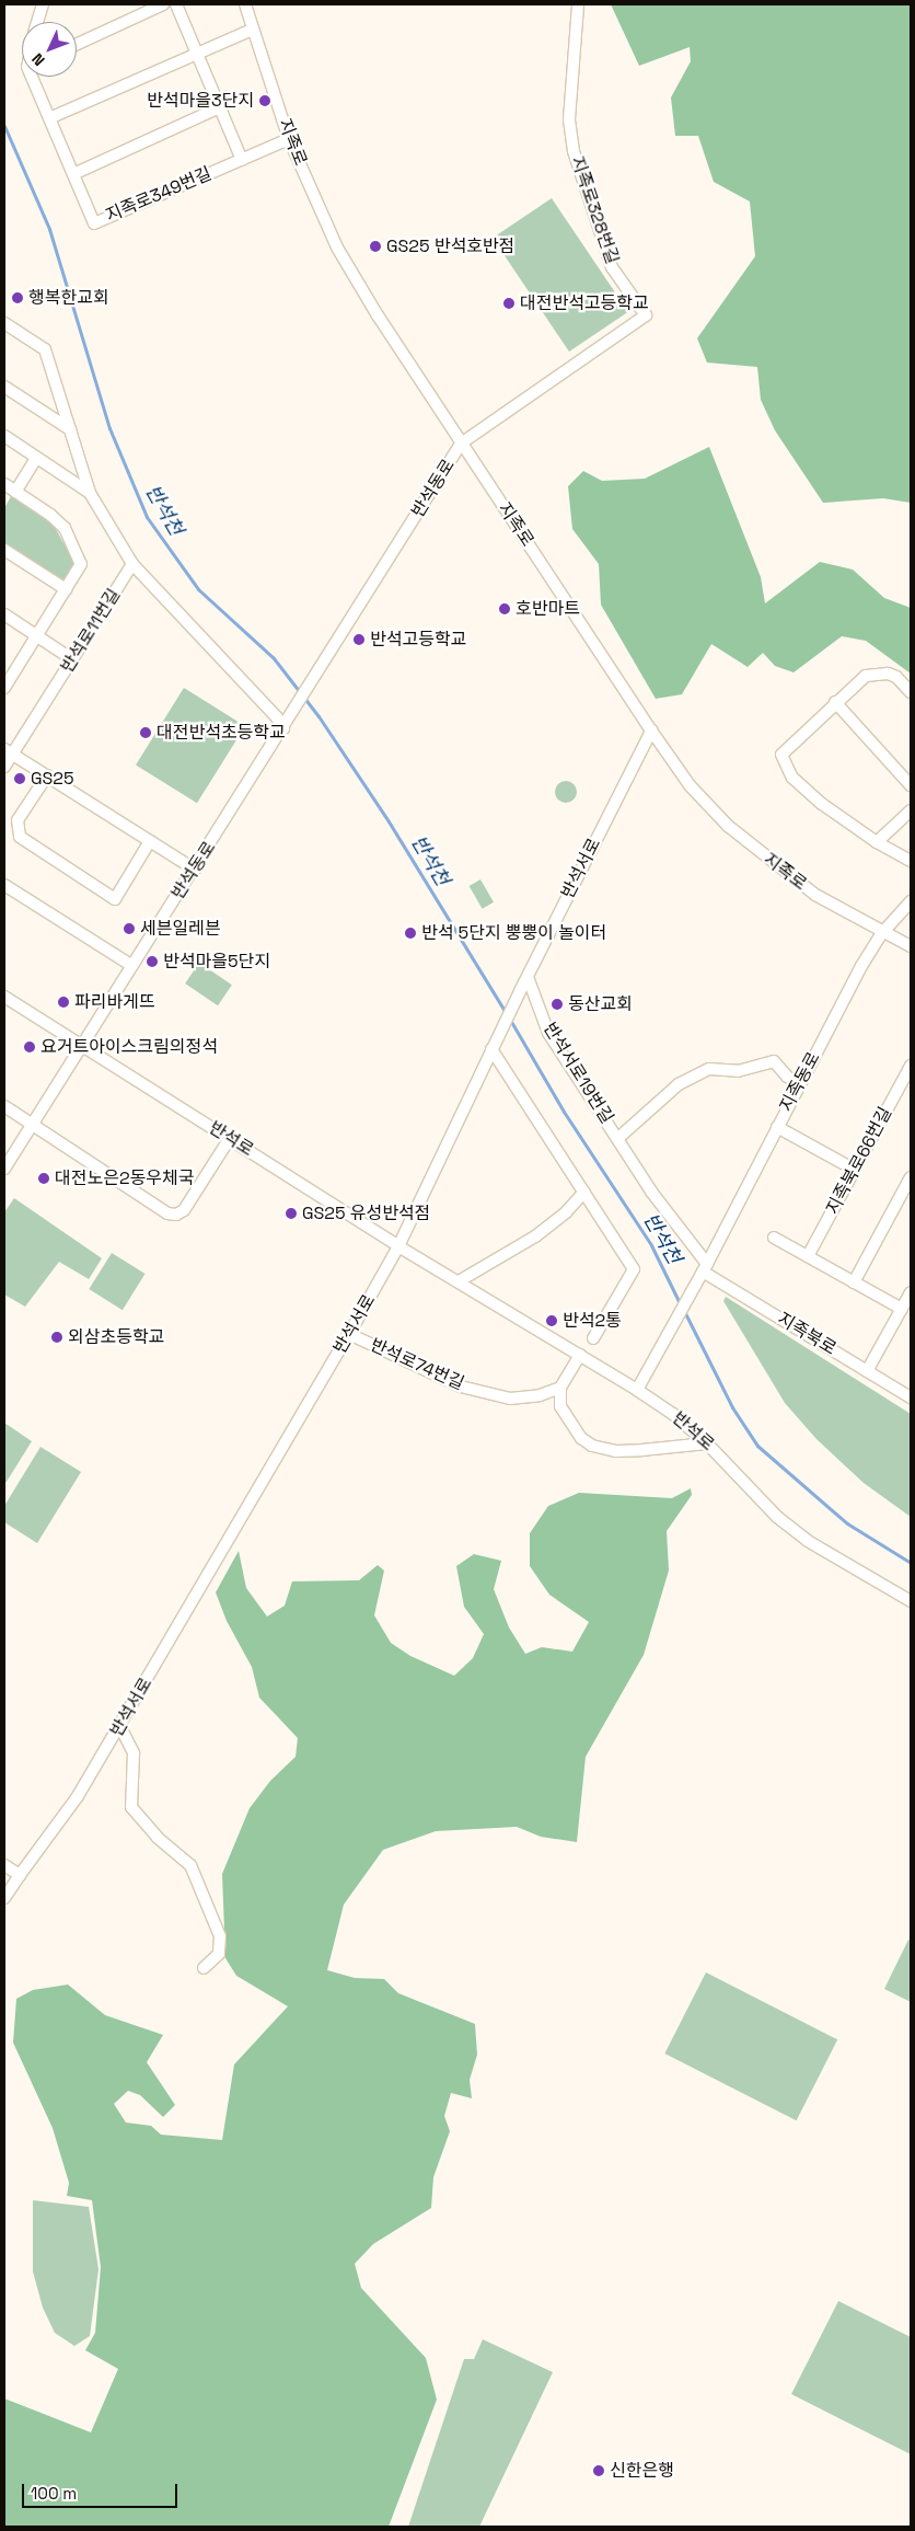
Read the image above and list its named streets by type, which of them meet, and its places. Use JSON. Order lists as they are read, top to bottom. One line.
{"streets":{"street":["지족로","지족로349번길","지족로328번길","반석동로","반석로11번길","반석서로","반석서로19번길","지족동로","반석로","지족북로66번길","지족북로","반석로74번길"]},"crossings":[["지족로","지족로349번길"],["지족로","지족로328번길"],["지족로","반석동로"],["지족로","반석서로"],["지족로","지족동로"],["지족로328번길","반석동로"],["반석동로","반석로"],["반석서로","반석서로19번길"],["반석서로","반석로"],["반석서로","반석로74번길"],["반석서로19번길","지족동로"],["반석서로19번길","지족북로"],["지족동로","반석로"],["지족동로","지족북로"]],"water":["반석천"],"places":["반석마을3단지","GS25 반석호반점","행복한교회","대전반석고등학교","호반마트","반석고등학교","대전반석초등학교","GS25","세븐일레븐","반석 5단지 뿡뿡이 놀이터","반석마을5단지","파리바게뜨","동산교회","요거트아이스크림의정석","대전노은2동우체국","GS25 유성반석점","반석2통","외삼초등학교","신한은행"],"scale_bar":"100 m","north":"bottom left"}
